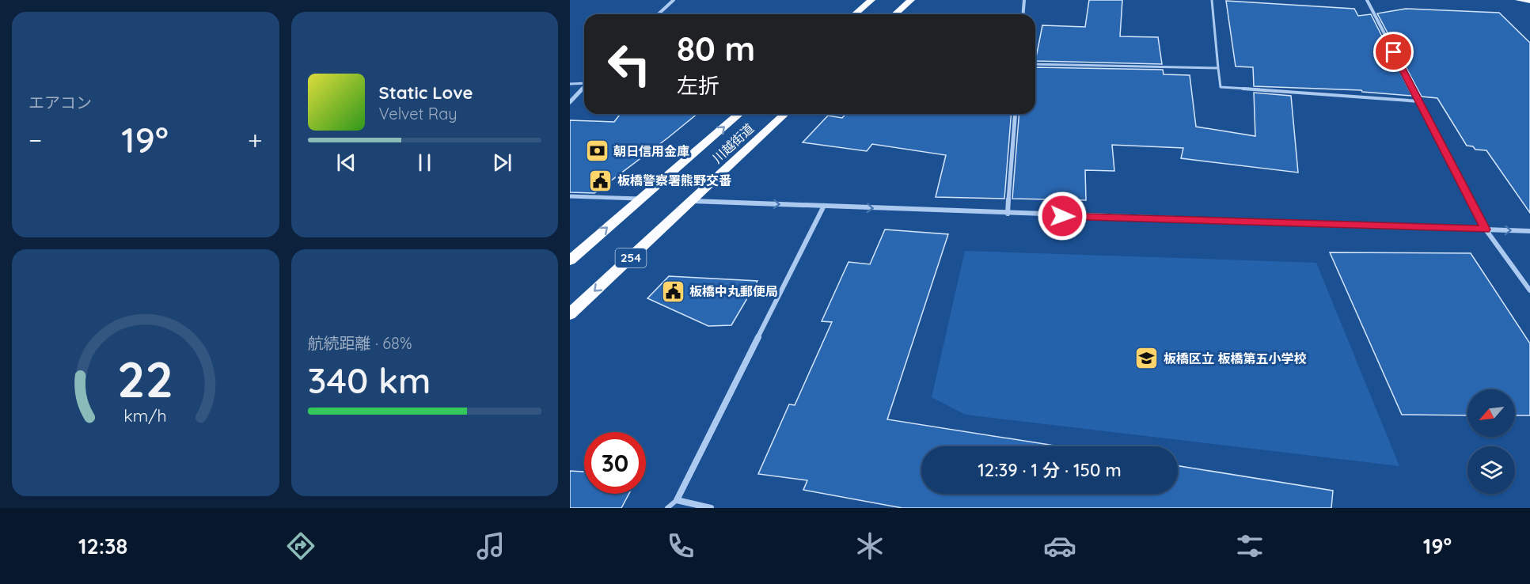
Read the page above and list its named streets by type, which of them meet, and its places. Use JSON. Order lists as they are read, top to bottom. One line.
{"streets":{"highway":["川越街道","254"]},"places":{"bank":["朝日信用金庫"],"public building":["板橋警察署熊野交番","板橋中丸郵便局"],"school or university":["板橋区立 板橋第五小学校"]},"north":"bottom left","page":{"tile":["エアコン",["航続距離 · 68%","340 km"]],"turn":["80 m","左折"],"song":["Static Love","Velvet Ray"],"heat":["−","19°","+"],"limit":"30","trip":"12:39 · 1 分 · 150 m","tabs":["12:38","19°"],"gauge":["22","km/h"]}}
